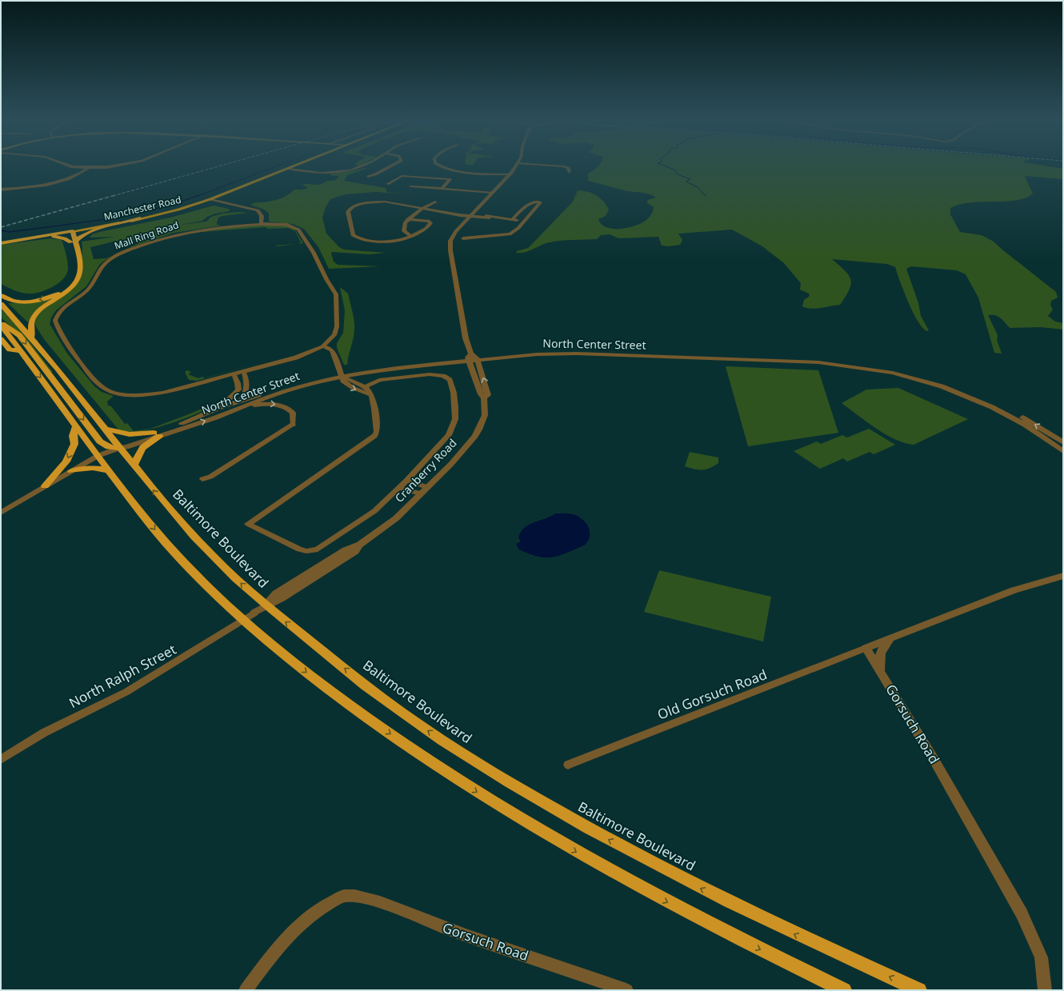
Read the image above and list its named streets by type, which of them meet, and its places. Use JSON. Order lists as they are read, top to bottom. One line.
{"streets":{"highway":["Manchester Road","Baltimore Boulevard"],"street":["Mall Ring Road","North Center Street","Cranberry Road","North Ralph Street","Old Gorsuch Road","Gorsuch Road"]},"crossings":[["North Center Street","Cranberry Road"],["North Center Street","Baltimore Boulevard"],["Cranberry Road","Baltimore Boulevard"],["Cranberry Road","North Ralph Street"],["Baltimore Boulevard","North Ralph Street"],["Old Gorsuch Road","Gorsuch Road"]]}
